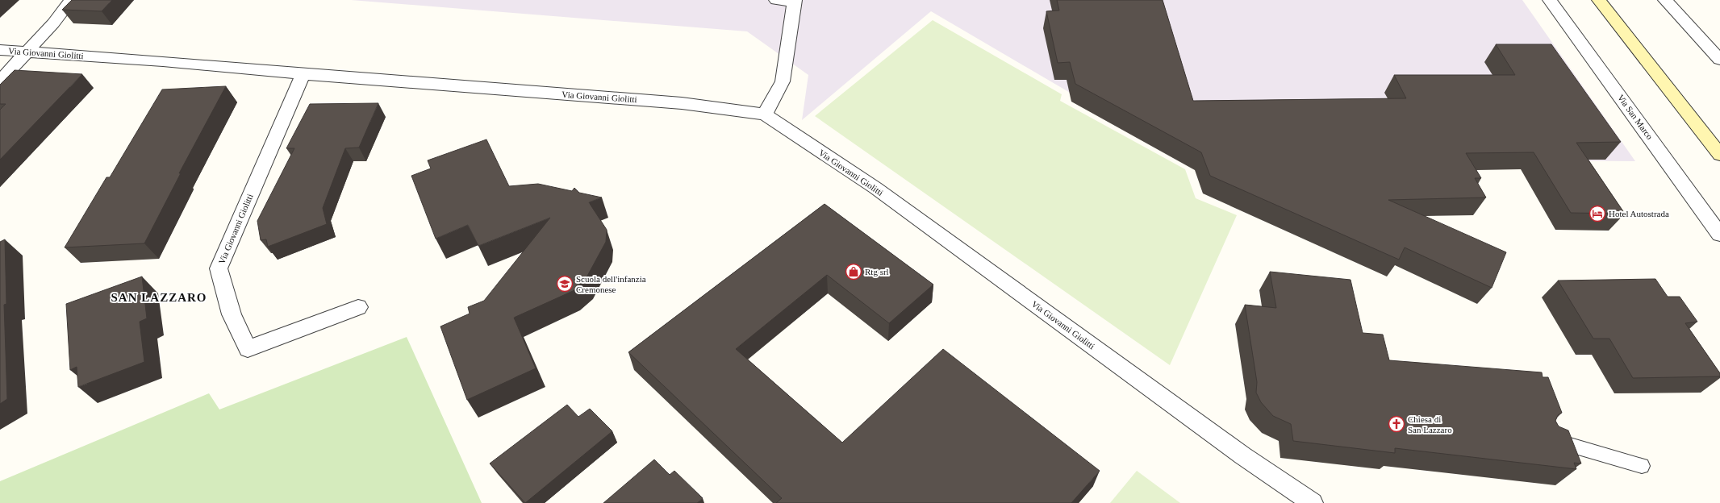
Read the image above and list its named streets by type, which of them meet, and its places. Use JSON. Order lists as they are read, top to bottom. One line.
{"streets":{"street":["Via Giovanni Giolitti","Via San Marco"]},"districts":["SAN LAZZARO"],"places":{"hotel":["Hotel Autostrada"],"shop":["Rtg srl"],"school or university":["Scuola dell'infanzia Cremonese"],"church":["Chiesa di San Lazzaro"]}}
